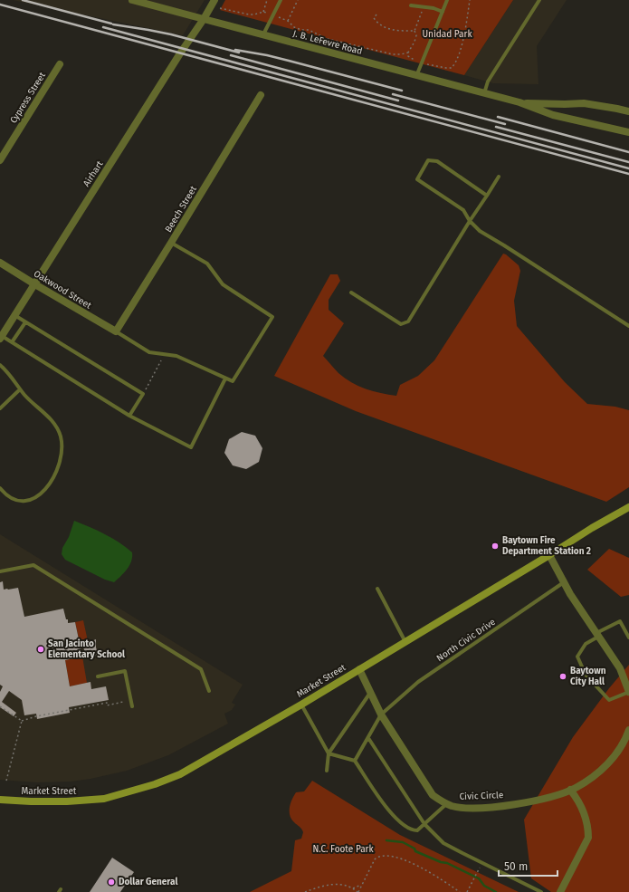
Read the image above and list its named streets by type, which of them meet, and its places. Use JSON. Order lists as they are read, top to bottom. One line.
{"streets":{"main road":["Market Street"],"street":["J. B. LeFevre Road","Cypress Street","Airhart","Beech Street","Oakwood Street","Civic Circle"],"lane":["North Civic Drive"]},"crossings":[["J. B. LeFevre Road","Airhart"],["Airhart","Oakwood Street"],["Beech Street","Oakwood Street"],["North Civic Drive","Civic Circle"],["Market Street","Civic Circle"]],"parks":["Unidad Park","N.C. Foote Park"],"places":["Baytown Fire Department Station 2","San Jacinto Elementary School","Baytown City Hall","Dollar General"],"scale_bar":"50 m"}
